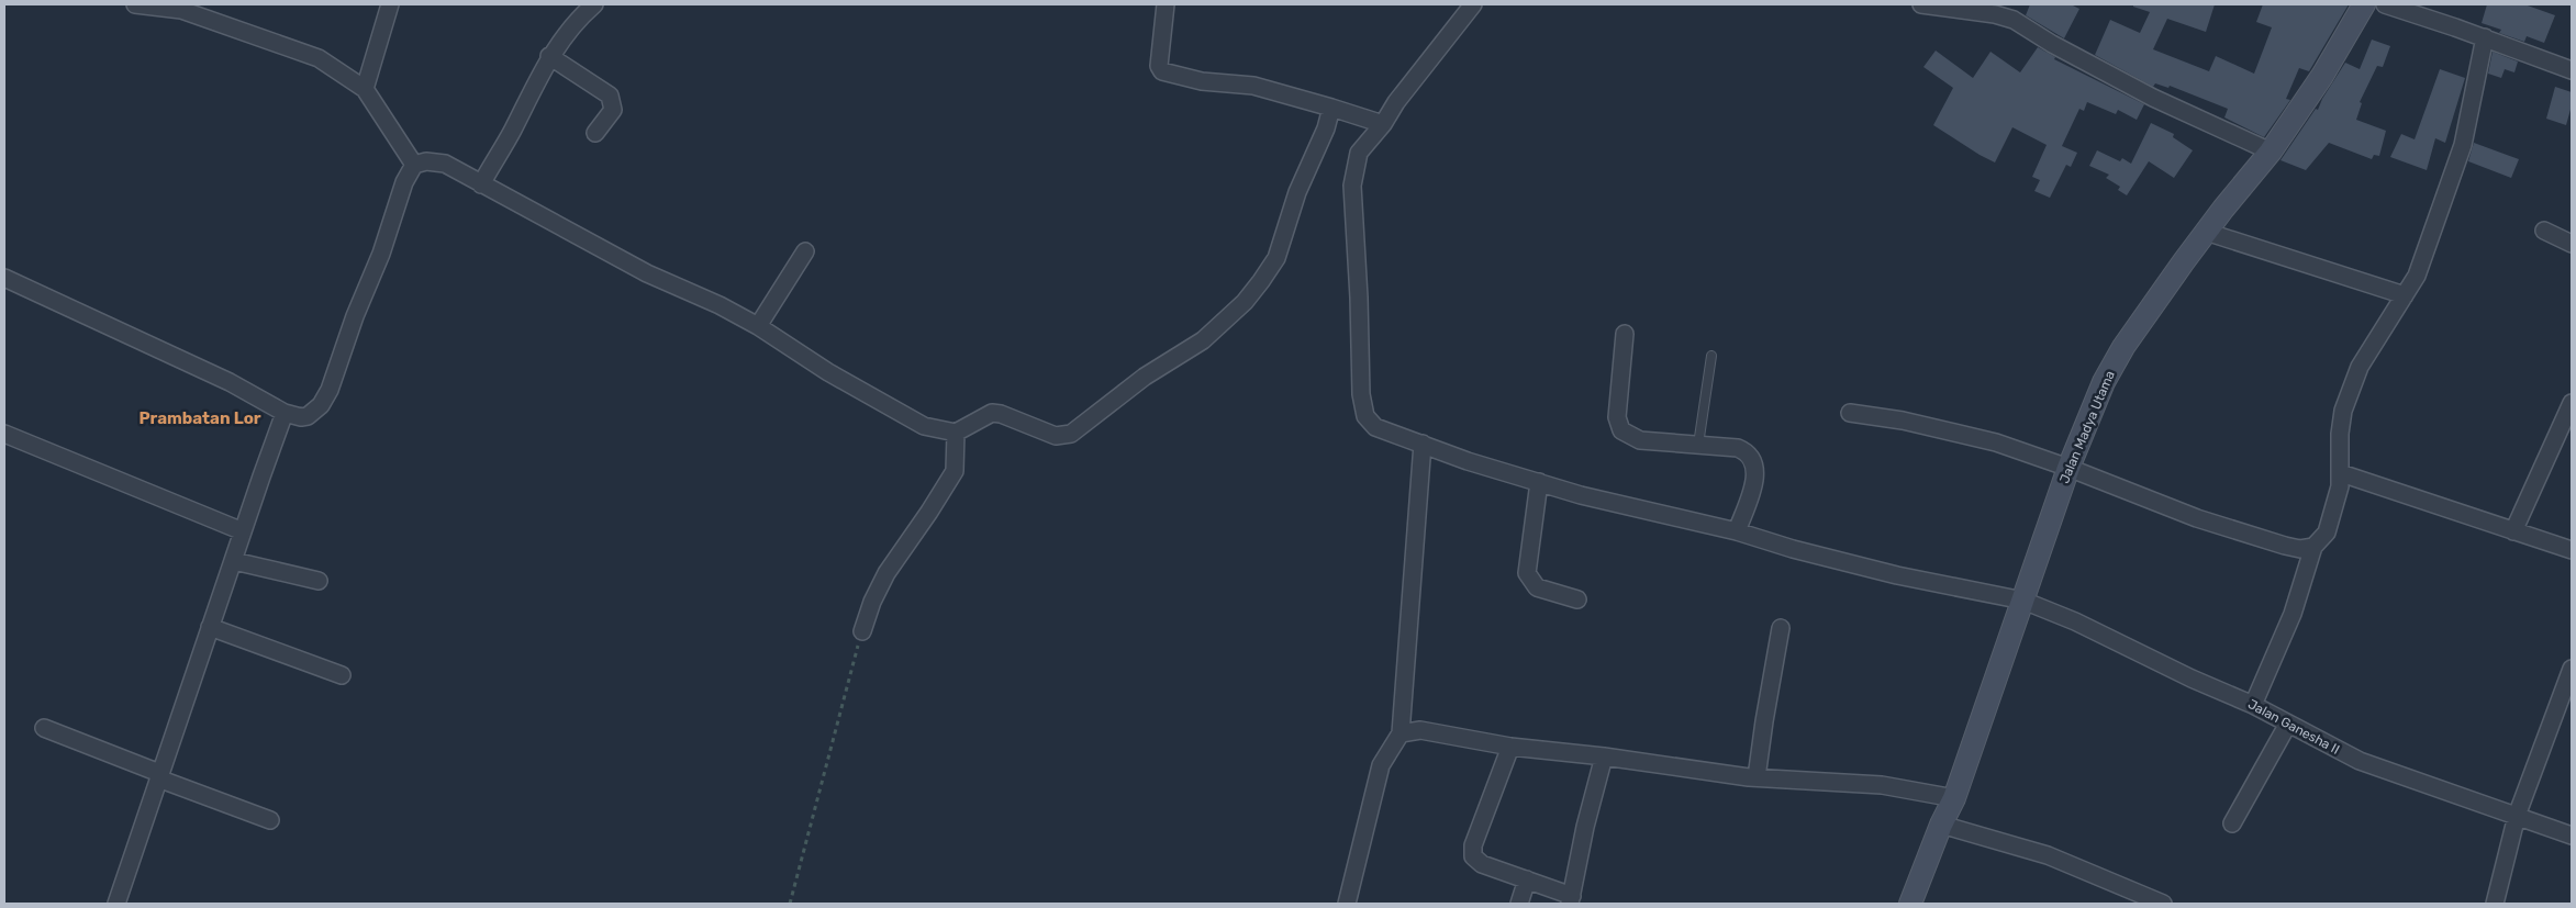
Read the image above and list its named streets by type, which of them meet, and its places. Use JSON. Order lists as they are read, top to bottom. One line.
{"streets":{"street":["Jalan Madya Utama","Jalan Ganesha II"]},"crossings":[["Jalan Madya Utama","Jalan Ganesha II"]],"districts":["Prambatan Lor"]}
